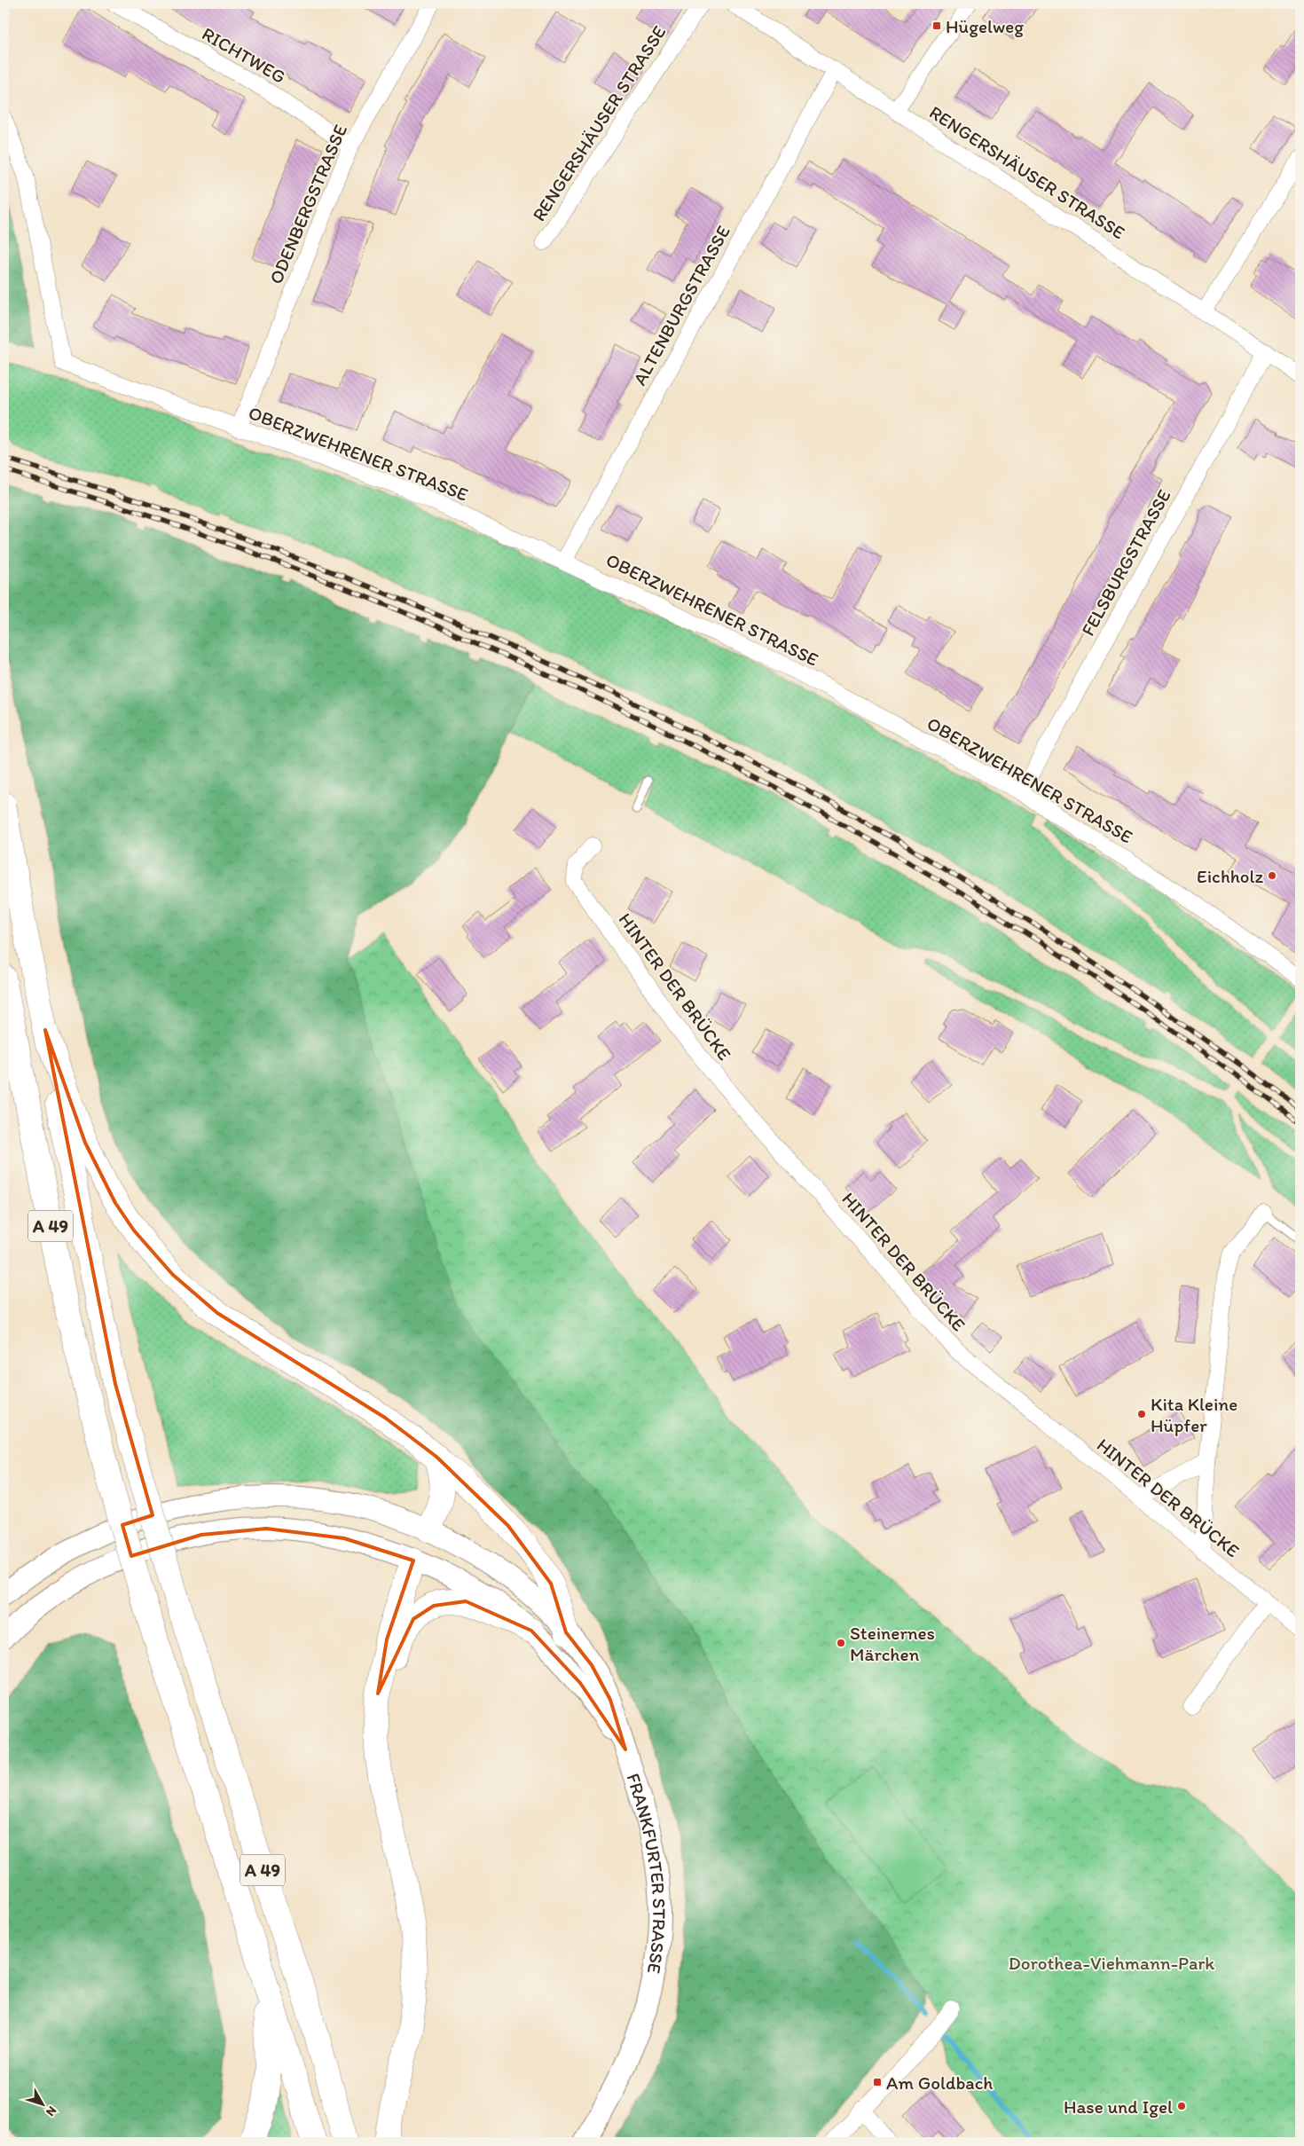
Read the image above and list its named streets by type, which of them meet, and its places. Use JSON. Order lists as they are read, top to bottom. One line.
{"streets":{"highway":["A 49"],"main road":["FRANKFURTER STRASSE"],"street":["RICHTWEG","RENGERSHÄUSER STRASSE","ODENBERGSTRASSE","ALTENBURGSTRASSE","OBERZWEHRENER STRASSE","FELSBURGSTRASSE","HINTER DER BRÜCKE"]},"crossings":[["RICHTWEG","ODENBERGSTRASSE"],["RENGERSHÄUSER STRASSE","ALTENBURGSTRASSE"],["RENGERSHÄUSER STRASSE","FELSBURGSTRASSE"],["ODENBERGSTRASSE","OBERZWEHRENER STRASSE"],["ALTENBURGSTRASSE","OBERZWEHRENER STRASSE"],["OBERZWEHRENER STRASSE","FELSBURGSTRASSE"]],"parks":["Dorothea-Viehmann-Park"],"places":{"transit":["Hügelweg","Am Goldbach"],"other":["Eichholz","Kita Kleine Hüpfer","Steinernes Märchen","Hase und Igel"]},"north":"bottom right"}
